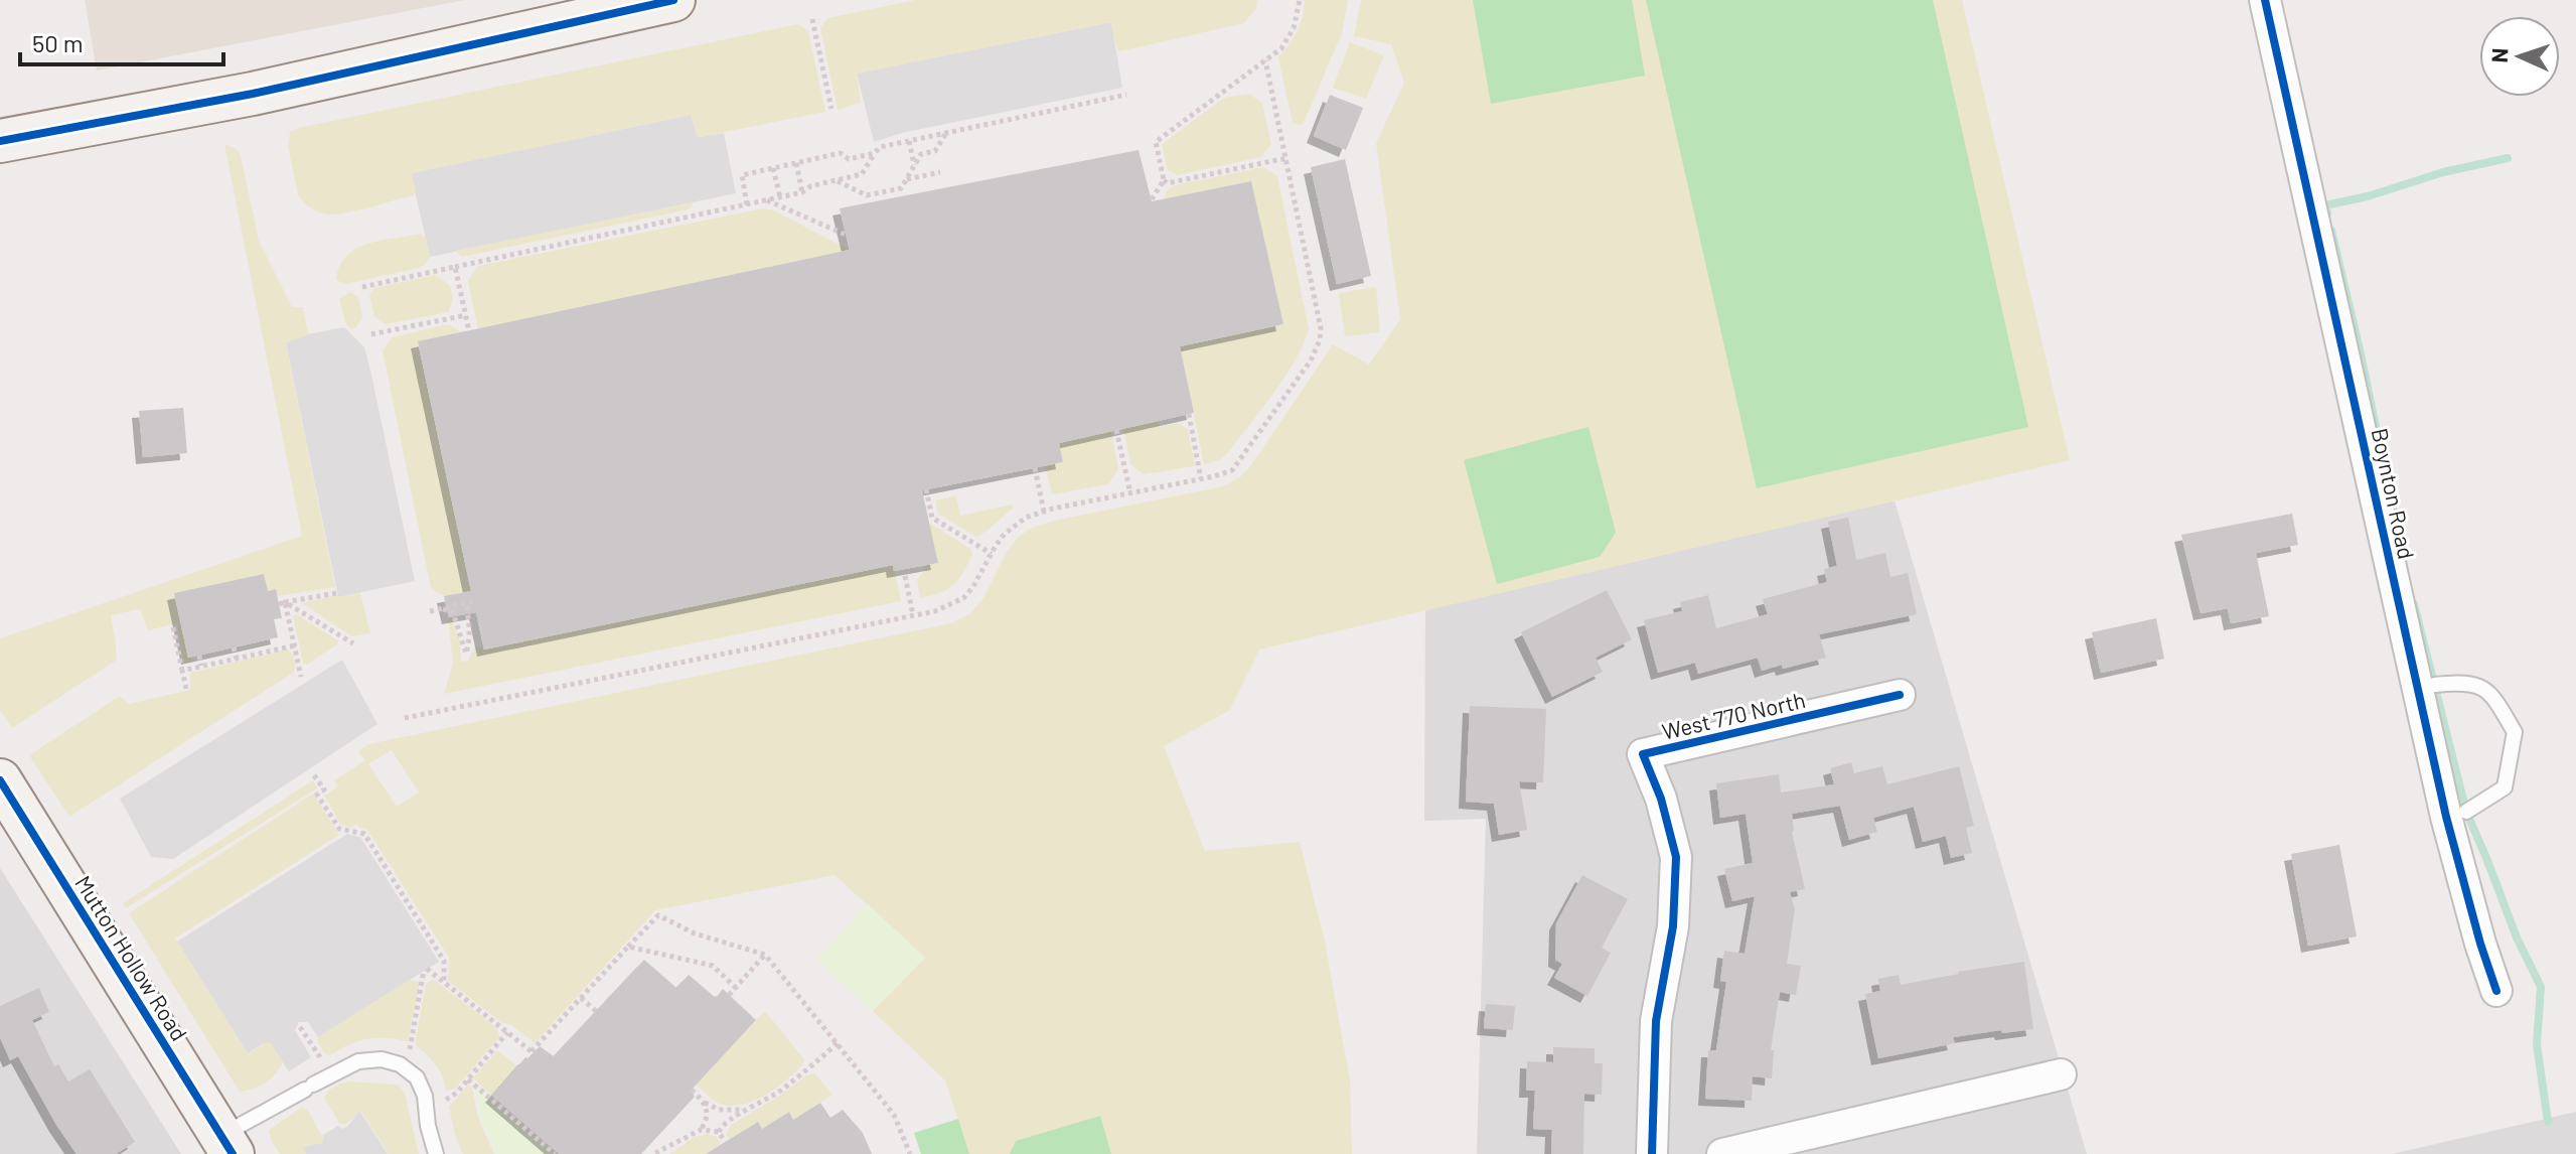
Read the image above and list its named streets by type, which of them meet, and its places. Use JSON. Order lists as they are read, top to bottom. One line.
{"streets":{"street":["Boynton Road","West 770 North","Mutton Hollow Road"]},"scale_bar":"50 m","north":"left"}
